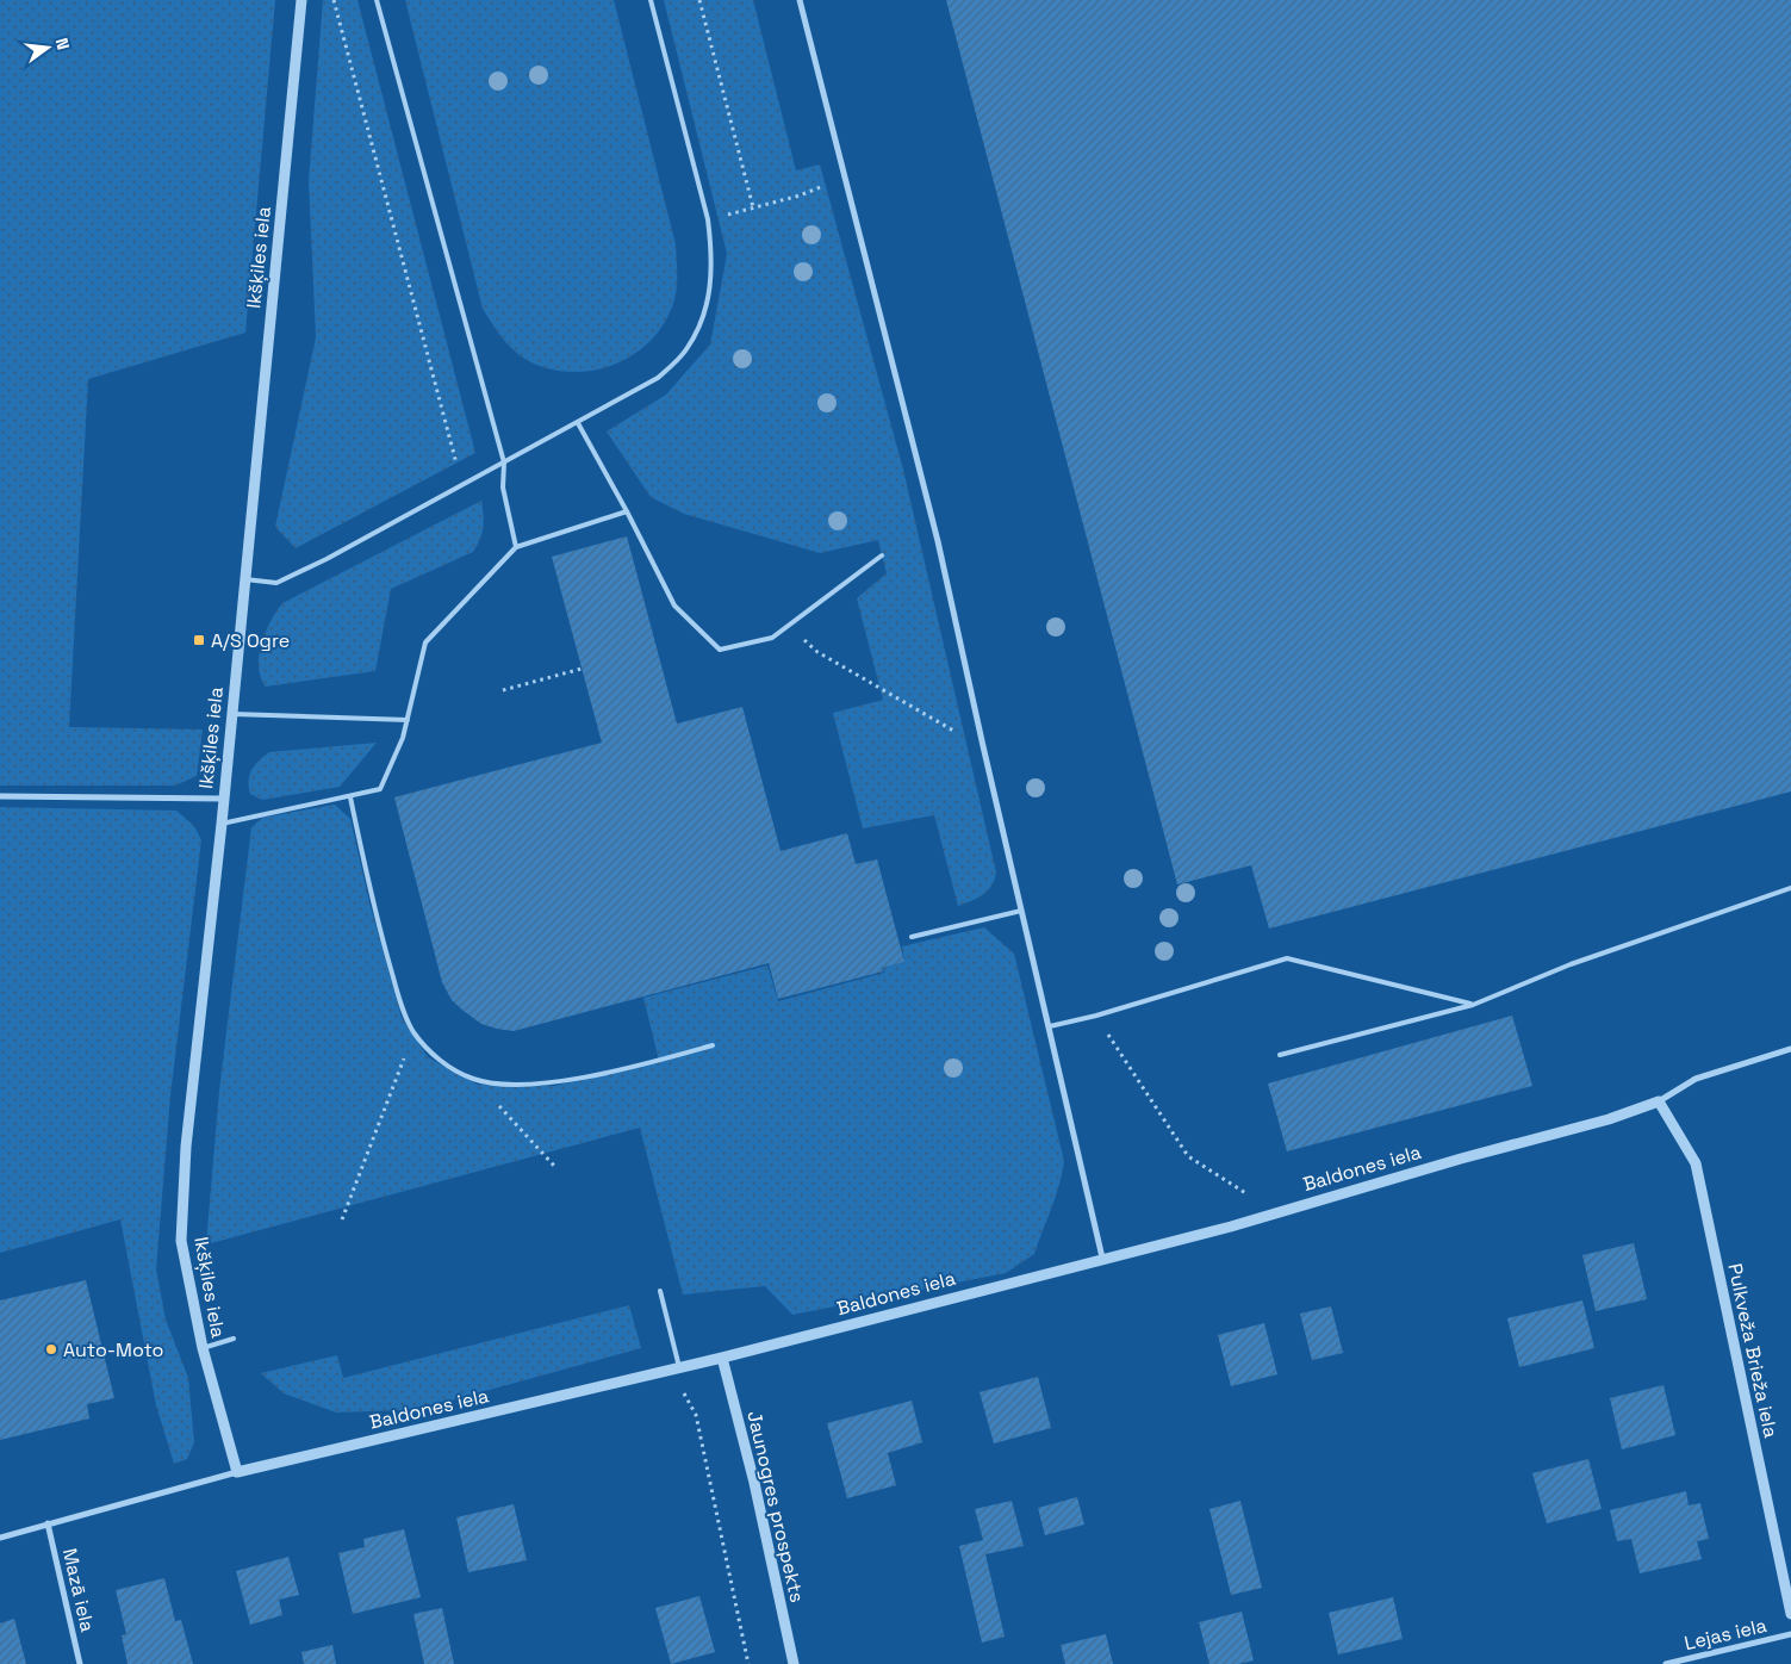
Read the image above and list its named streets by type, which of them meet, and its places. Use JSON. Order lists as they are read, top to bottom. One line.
{"streets":{"street":["Ikšķiles iela","Baldones iela","Pulkveža Brieža iela","Jaunogres prospekts","Mazā iela","Lejas iela"]},"crossings":[["Ikšķiles iela","Baldones iela"],["Baldones iela","Pulkveža Brieža iela"],["Baldones iela","Jaunogres prospekts"],["Baldones iela","Mazā iela"]],"places":{"transit":["A/S Ogre"],"other":["Auto-Moto"]},"north":"right"}
